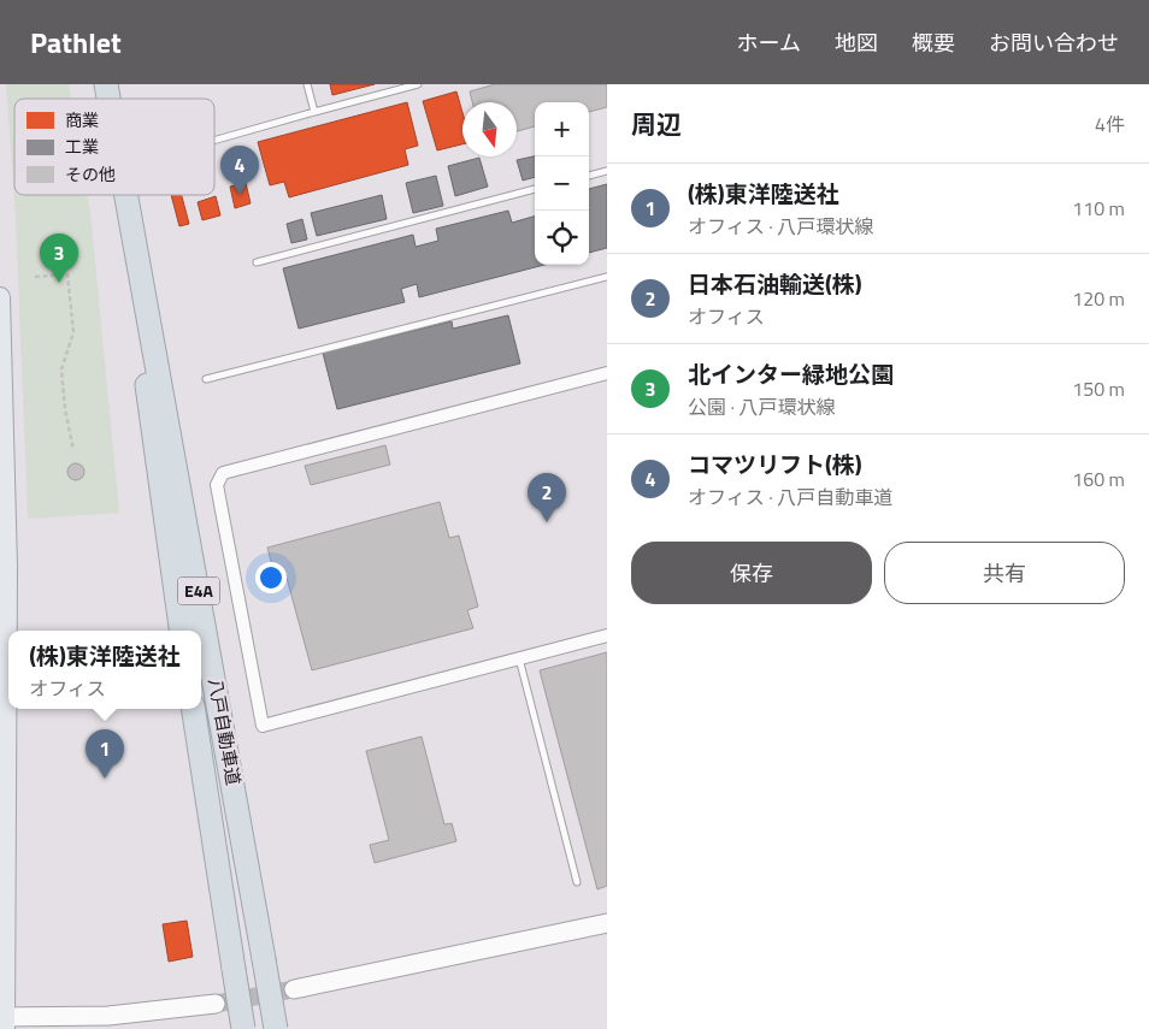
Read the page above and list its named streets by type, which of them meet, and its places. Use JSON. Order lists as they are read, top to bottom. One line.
{"streets":{"highway":["E4A","八戸自動車道"]},"legend":["商業","工業","その他"],"north":"bottom","page":{"header":"Pathlet","nav":["ホーム","地図","概要","お問い合わせ"],"heading":["周辺","4件"],"map_buttons":["+","−"],"pins":["4","3","2","1"],"list":[{"mark":"1","name":"(株)東洋陸送社","note":"オフィス · 八戸環状線","value":"110 m"},{"mark":"2","name":"日本石油輸送(株)","note":"オフィス","value":"120 m"},{"mark":"3","name":"北インター緑地公園","note":"公園 · 八戸環状線","value":"150 m"},{"mark":"4","name":"コマツリフト(株)","note":"オフィス · 八戸自動車道","value":"160 m"}],"buttons":["保存","共有"],"popup":["(株)東洋陸送社","オフィス"]}}
